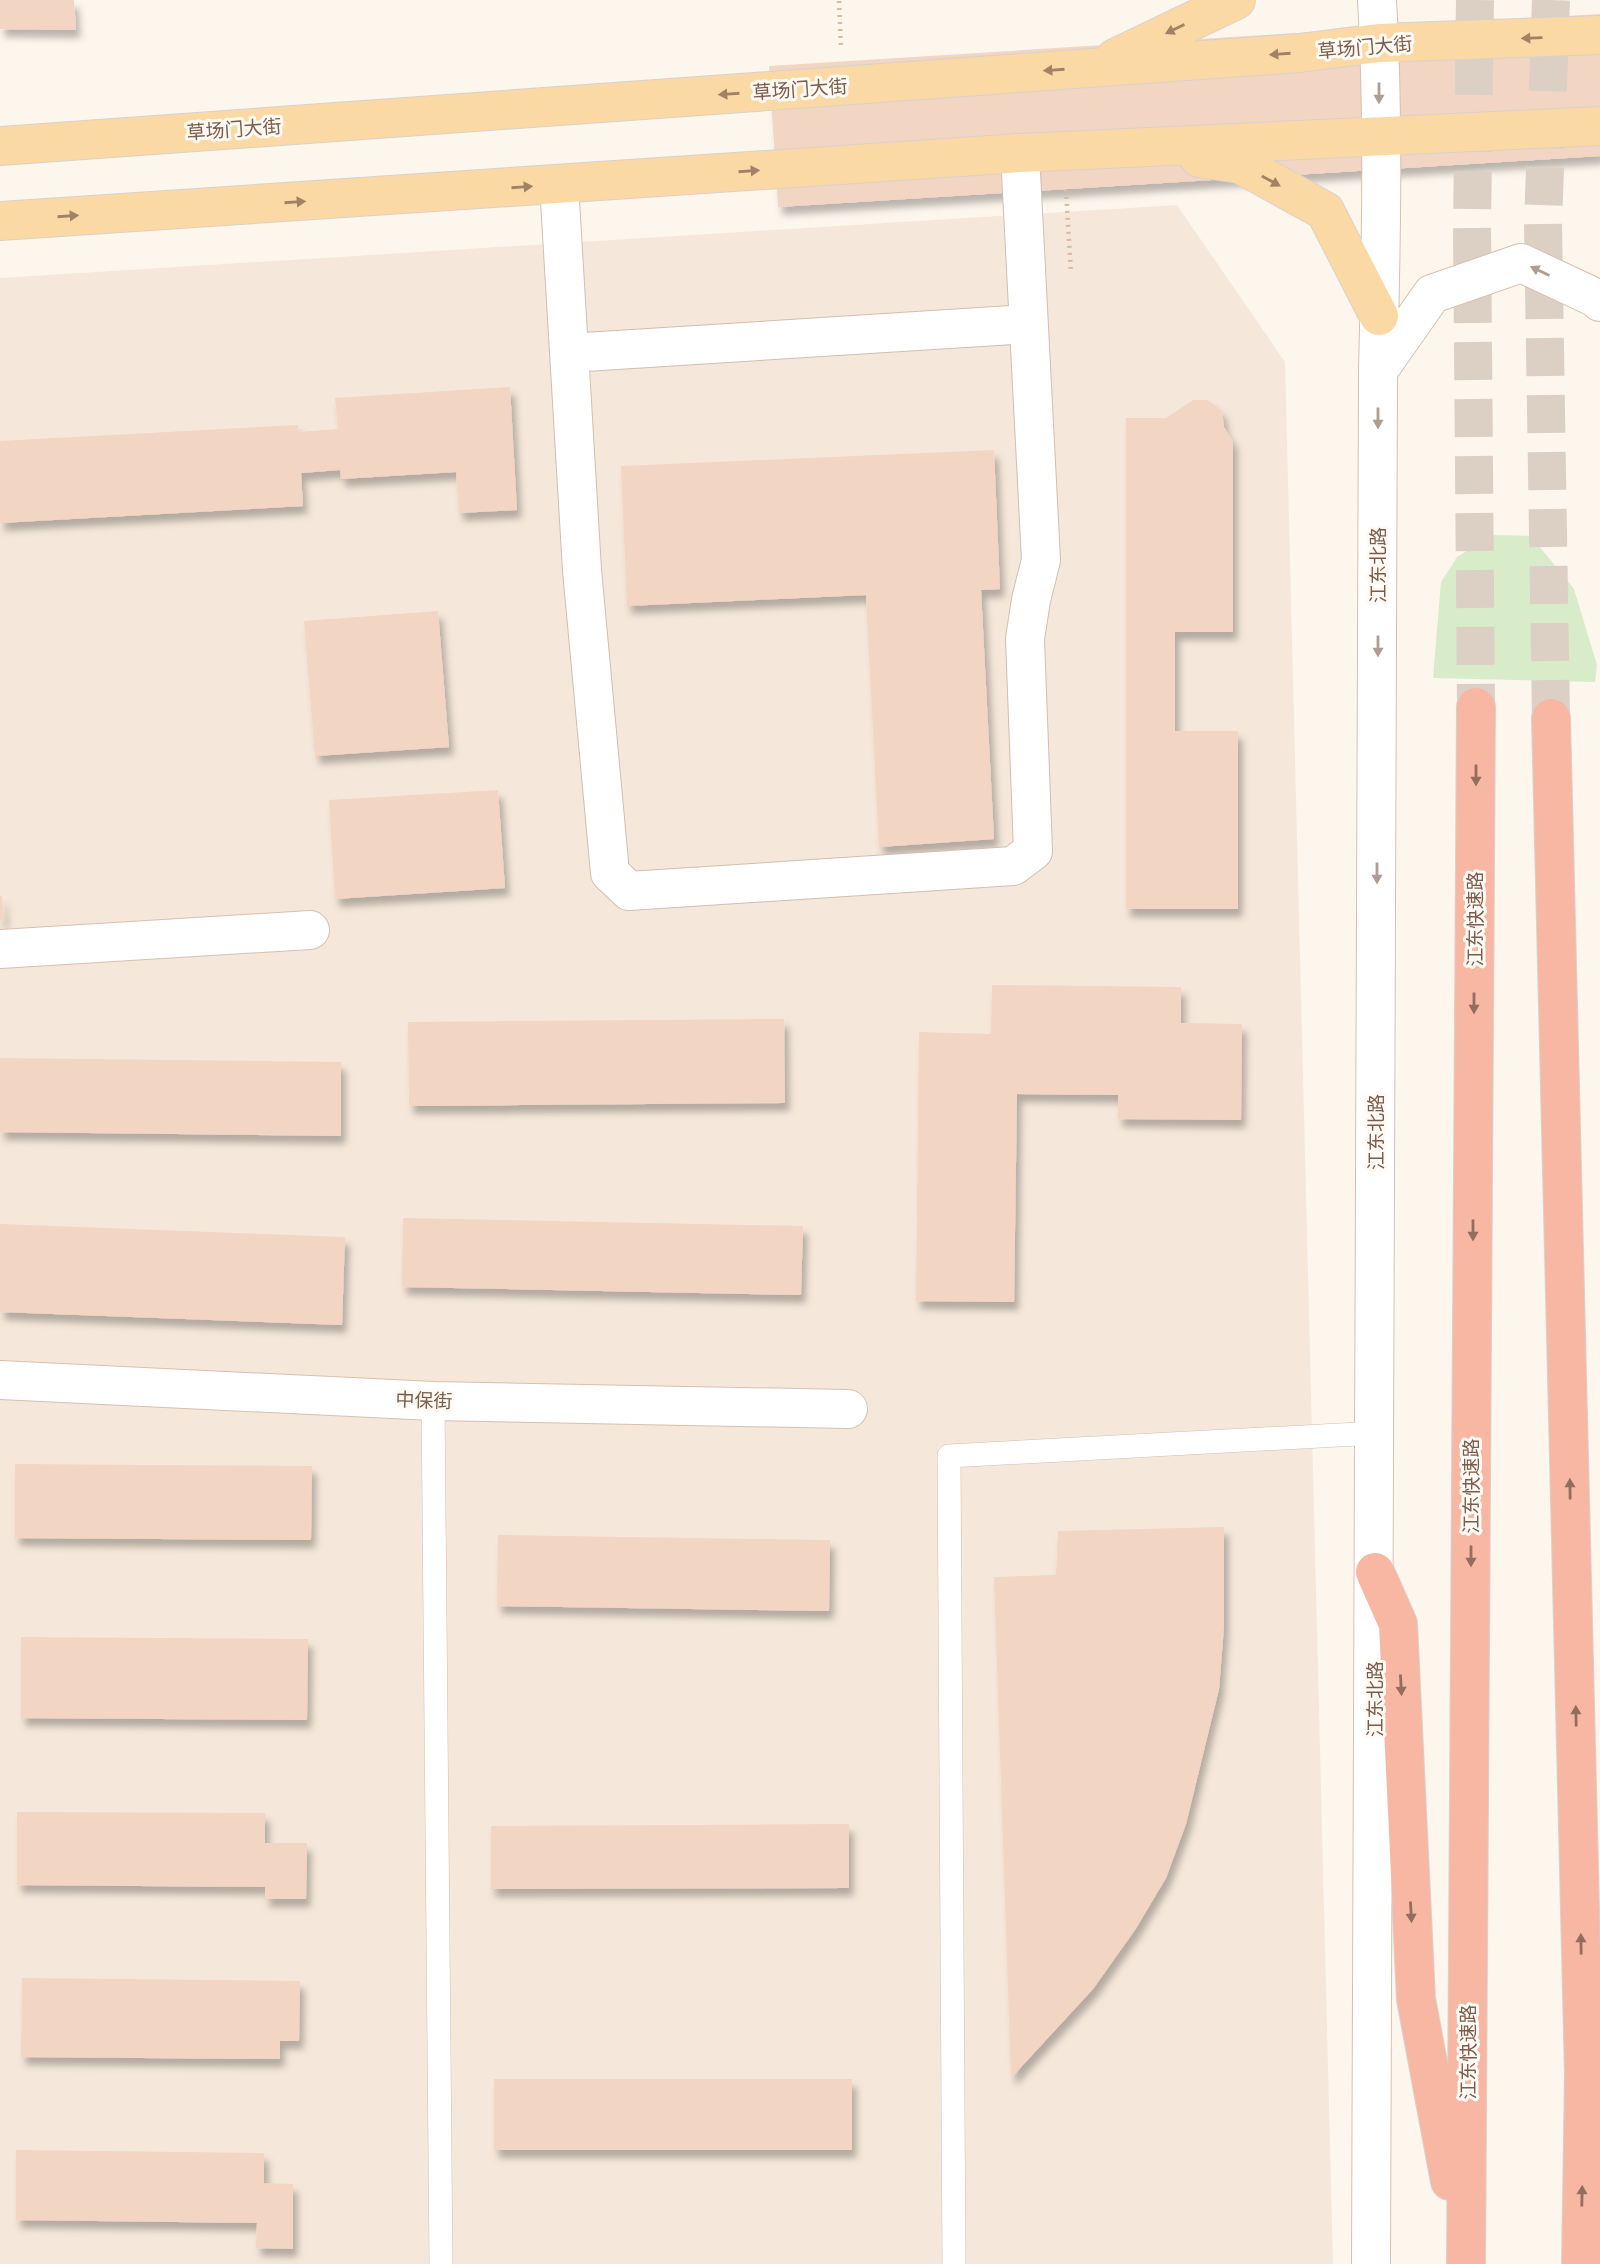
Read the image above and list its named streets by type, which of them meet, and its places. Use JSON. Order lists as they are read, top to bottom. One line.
{"streets":{"highway":["江东快速路"],"main road":["草场门大街"],"street":["江东北路","中保街"]},"crossings":[["草场门大街","江东北路"]],"one_way":["江东北路"]}
